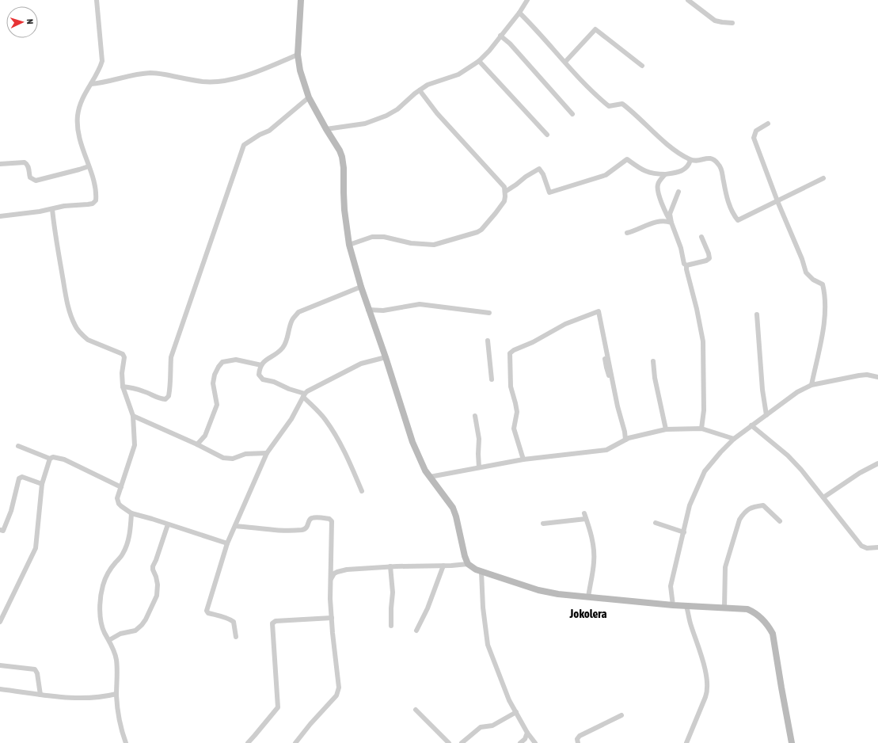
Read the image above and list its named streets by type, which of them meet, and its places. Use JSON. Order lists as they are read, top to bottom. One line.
{"districts":["Jokolera"],"north":"right"}
